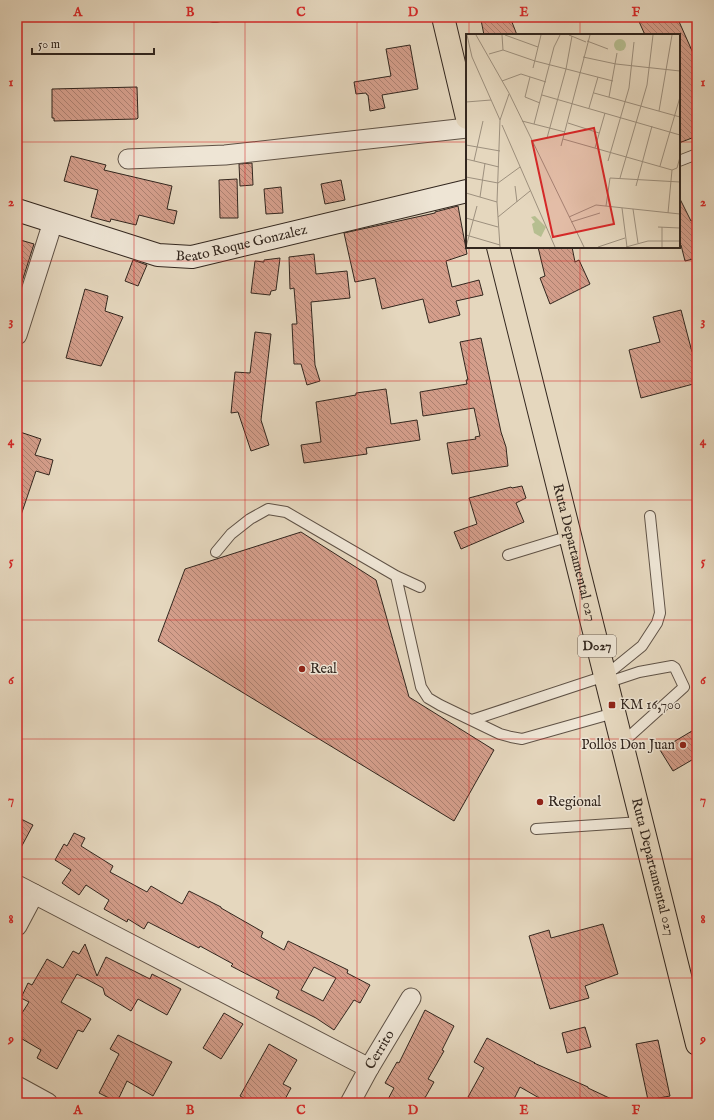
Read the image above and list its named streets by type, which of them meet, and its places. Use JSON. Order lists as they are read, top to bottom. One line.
{"streets":{"main road":["Ruta Departamental 027","D027"],"street":["Beato Roque Gonzalez","Cerrito"]},"places":{"other":["Real","Pollos Don Juan","Regional"],"transit":["KM 16,700"]},"scale_bar":"50 m","grid":{"columns":["A","B","C","D","E","F"],"rows":["1","2","3","4","5","6","7","8","9"]}}
